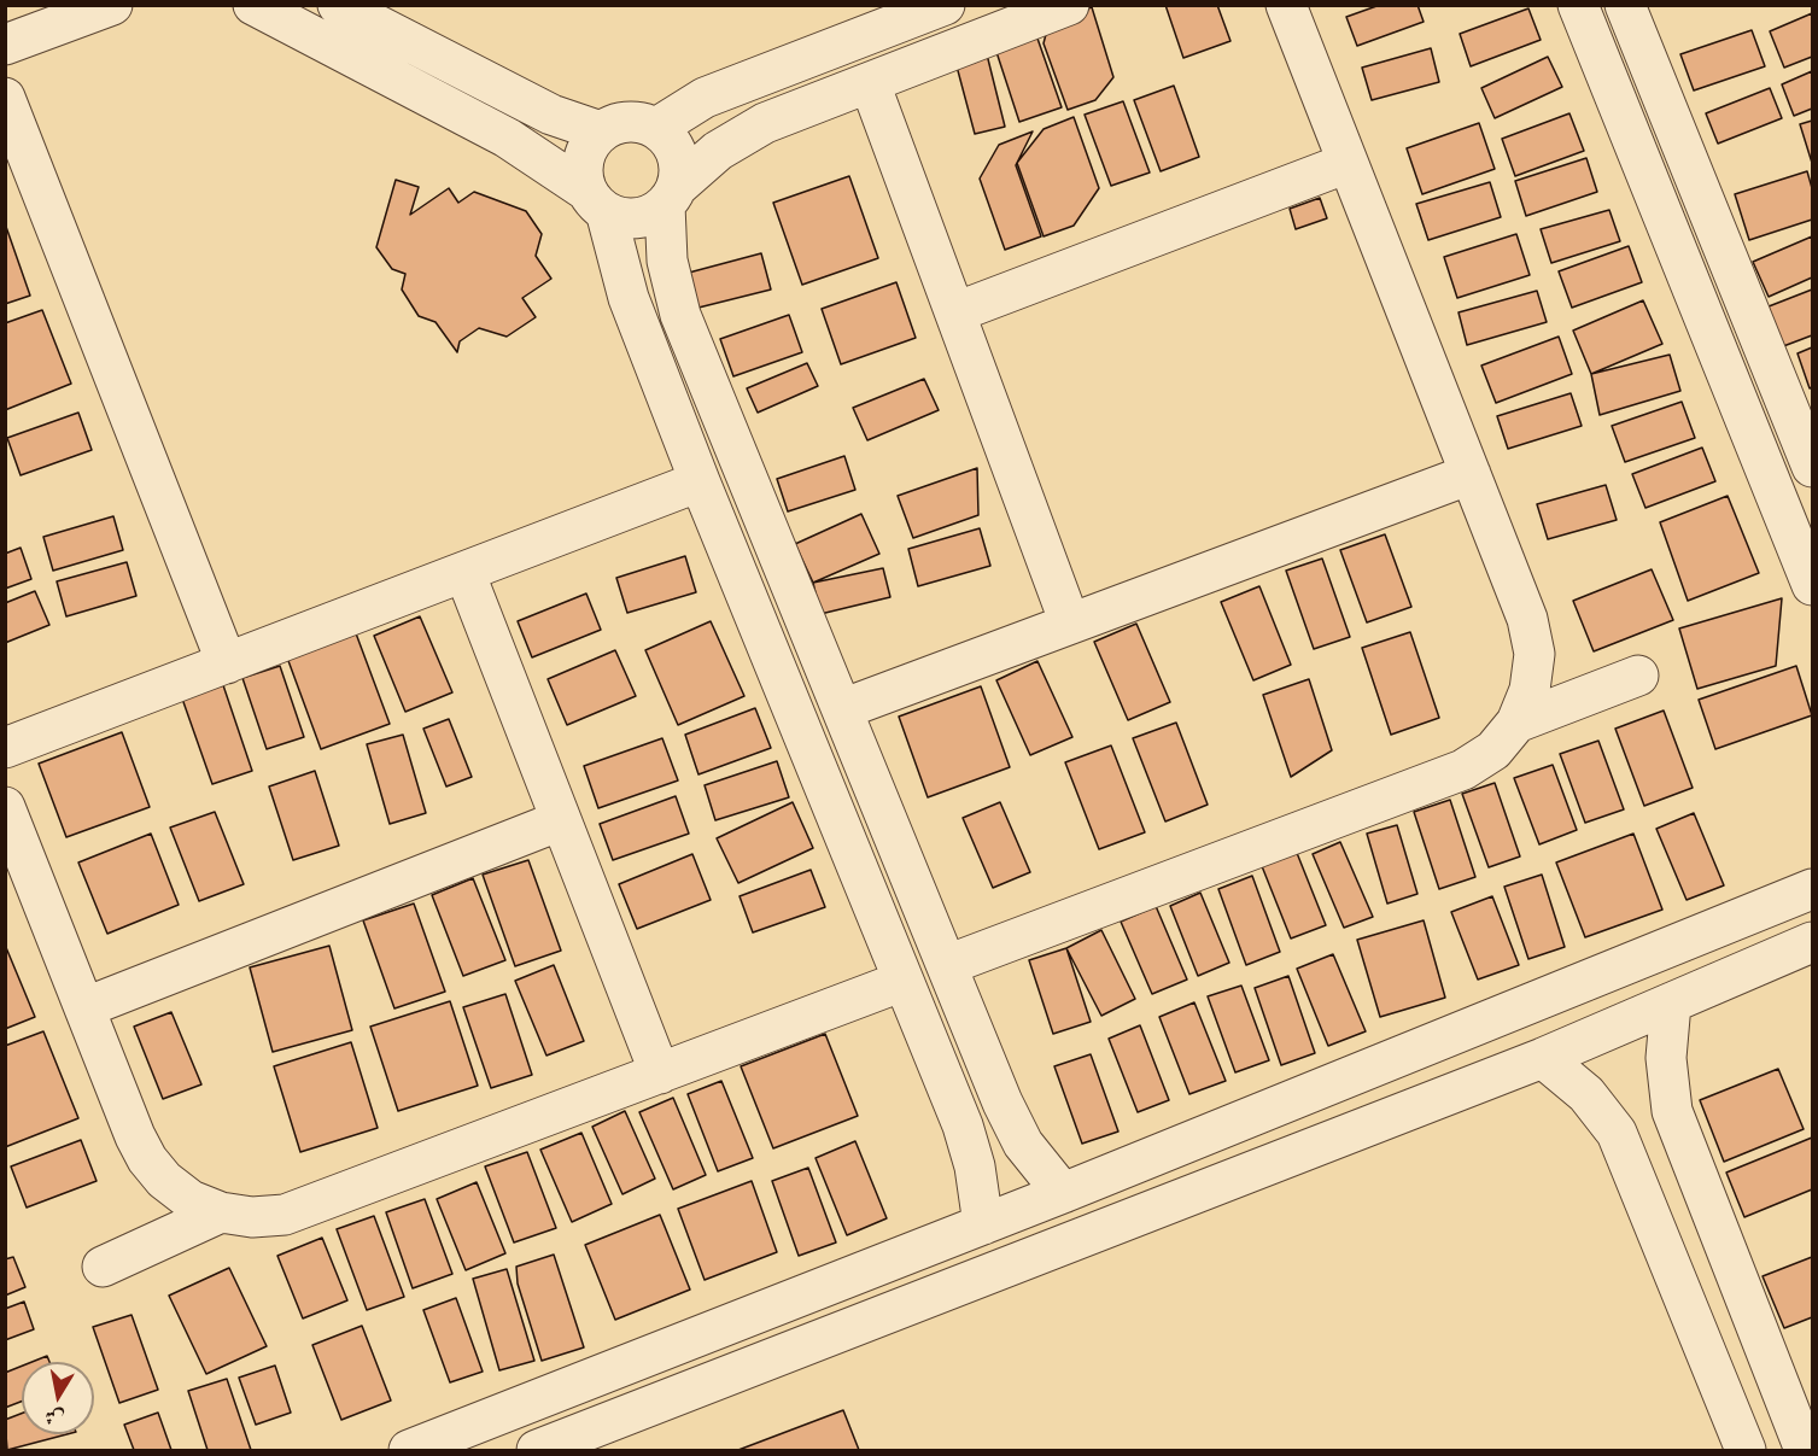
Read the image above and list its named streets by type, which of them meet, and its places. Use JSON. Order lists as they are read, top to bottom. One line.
{"north":"bottom"}
